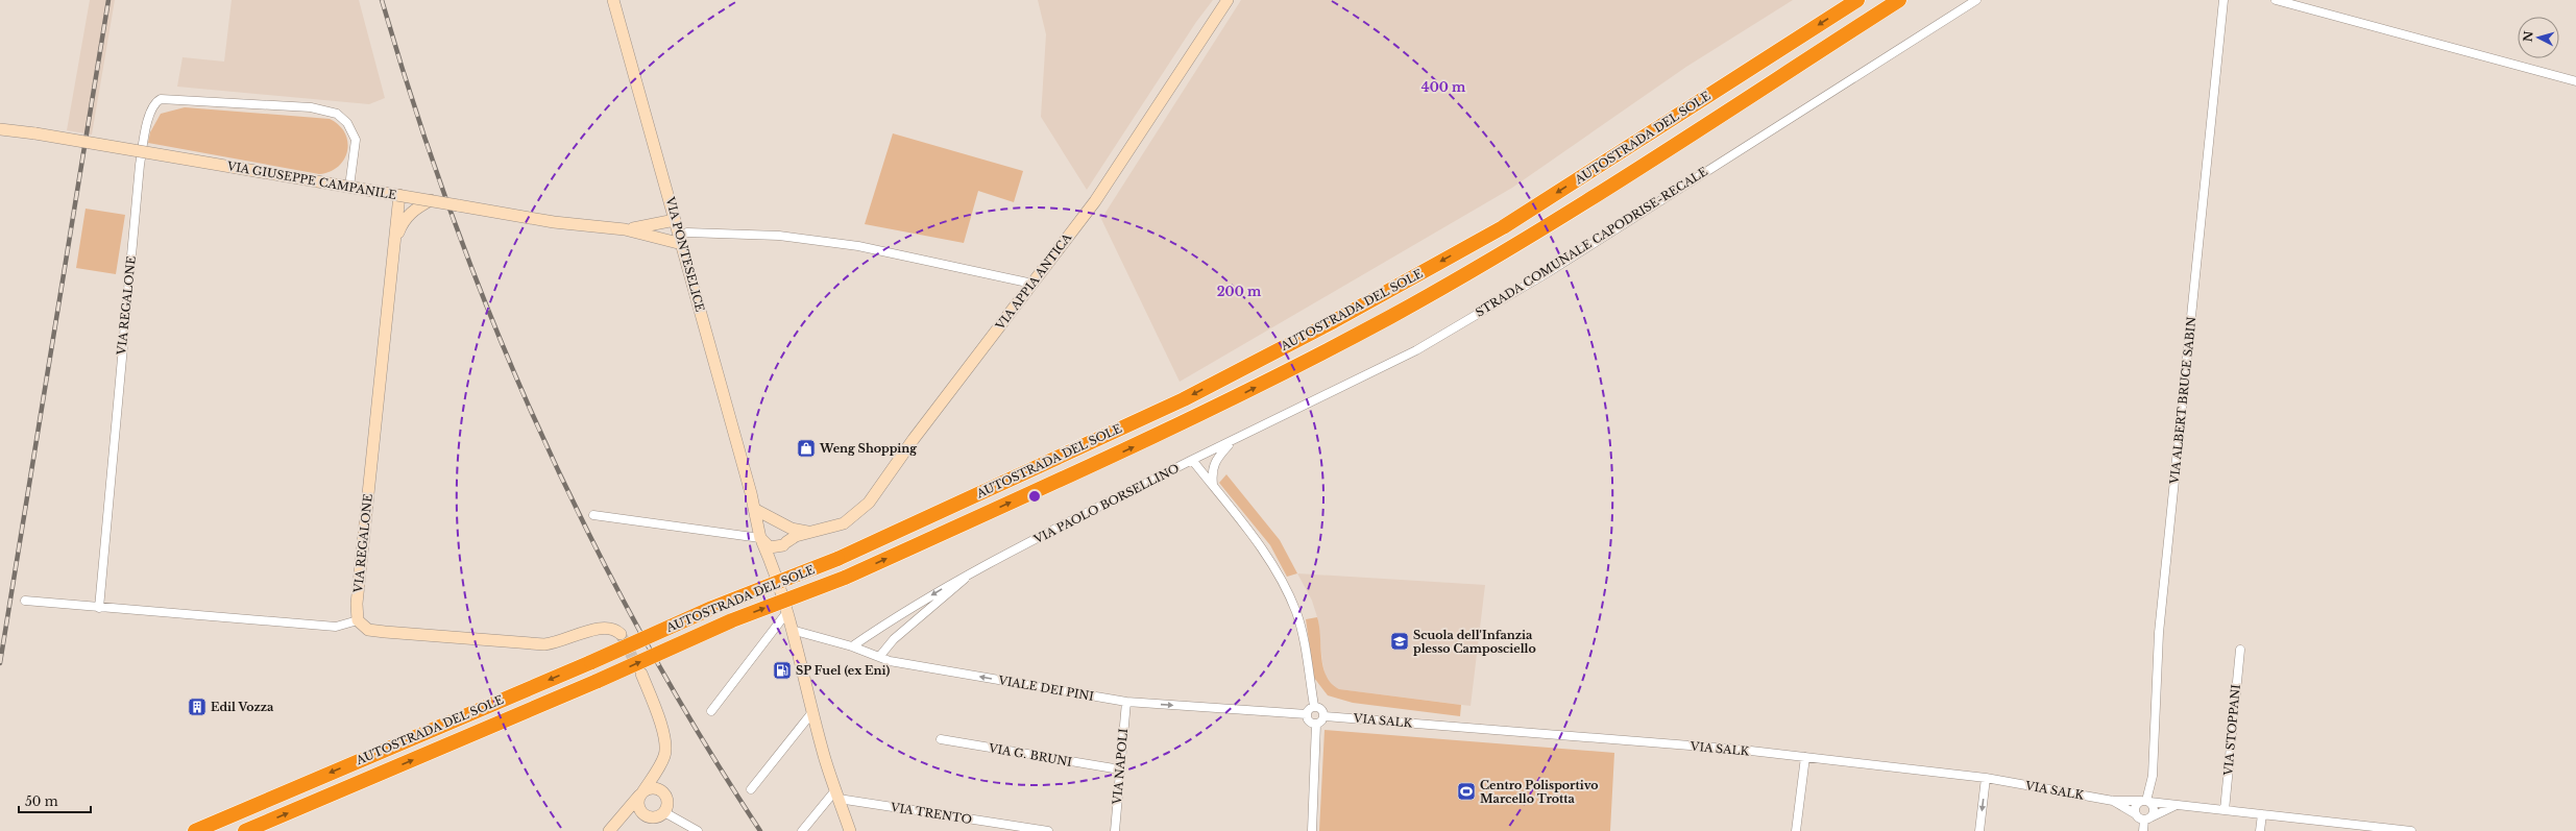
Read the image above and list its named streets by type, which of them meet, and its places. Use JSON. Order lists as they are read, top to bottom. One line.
{"streets":{"highway":["AUTOSTRADA DEL SOLE"],"street":["VIA GIUSEPPE CAMPANILE","STRADA COMUNALE CAPODRISE-RECALE","VIA PONTESELICE","VIA APPIA ANTICA","VIA REGALONE","VIA ALBERT BRUCE SABIN","VIA PAOLO BORSELLINO","VIALE DEI PINI","VIA SALK","VIA STOPPANI","VIA G. BRUNI","VIA NAPOLI","VIA TRENTO"]},"crossings":[["VIA GIUSEPPE CAMPANILE","VIA PONTESELICE"],["VIA GIUSEPPE CAMPANILE","VIA REGALONE"],["STRADA COMUNALE CAPODRISE-RECALE","VIA PAOLO BORSELLINO"],["VIA PONTESELICE","VIA APPIA ANTICA"],["VIA PONTESELICE","VIALE DEI PINI"],["VIA PONTESELICE","VIA TRENTO"],["VIA ALBERT BRUCE SABIN","VIA SALK"],["VIA PAOLO BORSELLINO","VIALE DEI PINI"],["VIA PAOLO BORSELLINO","VIA SALK"],["VIALE DEI PINI","VIA SALK"],["VIALE DEI PINI","VIA NAPOLI"],["VIA SALK","VIA STOPPANI"],["VIA G. BRUNI","VIA NAPOLI"]],"places":{"shop":["Weng Shopping"],"school or university":["Scuola dell'Infanzia plesso Camposciello"],"fuel station":["SP Fuel (ex Eni)"],"building":["Edil Vozza"],"sports":["Centro Polisportivo Marcello Trotta"]},"scale_bar":"50 m","north":"left","rings":["400 m","200 m"]}
